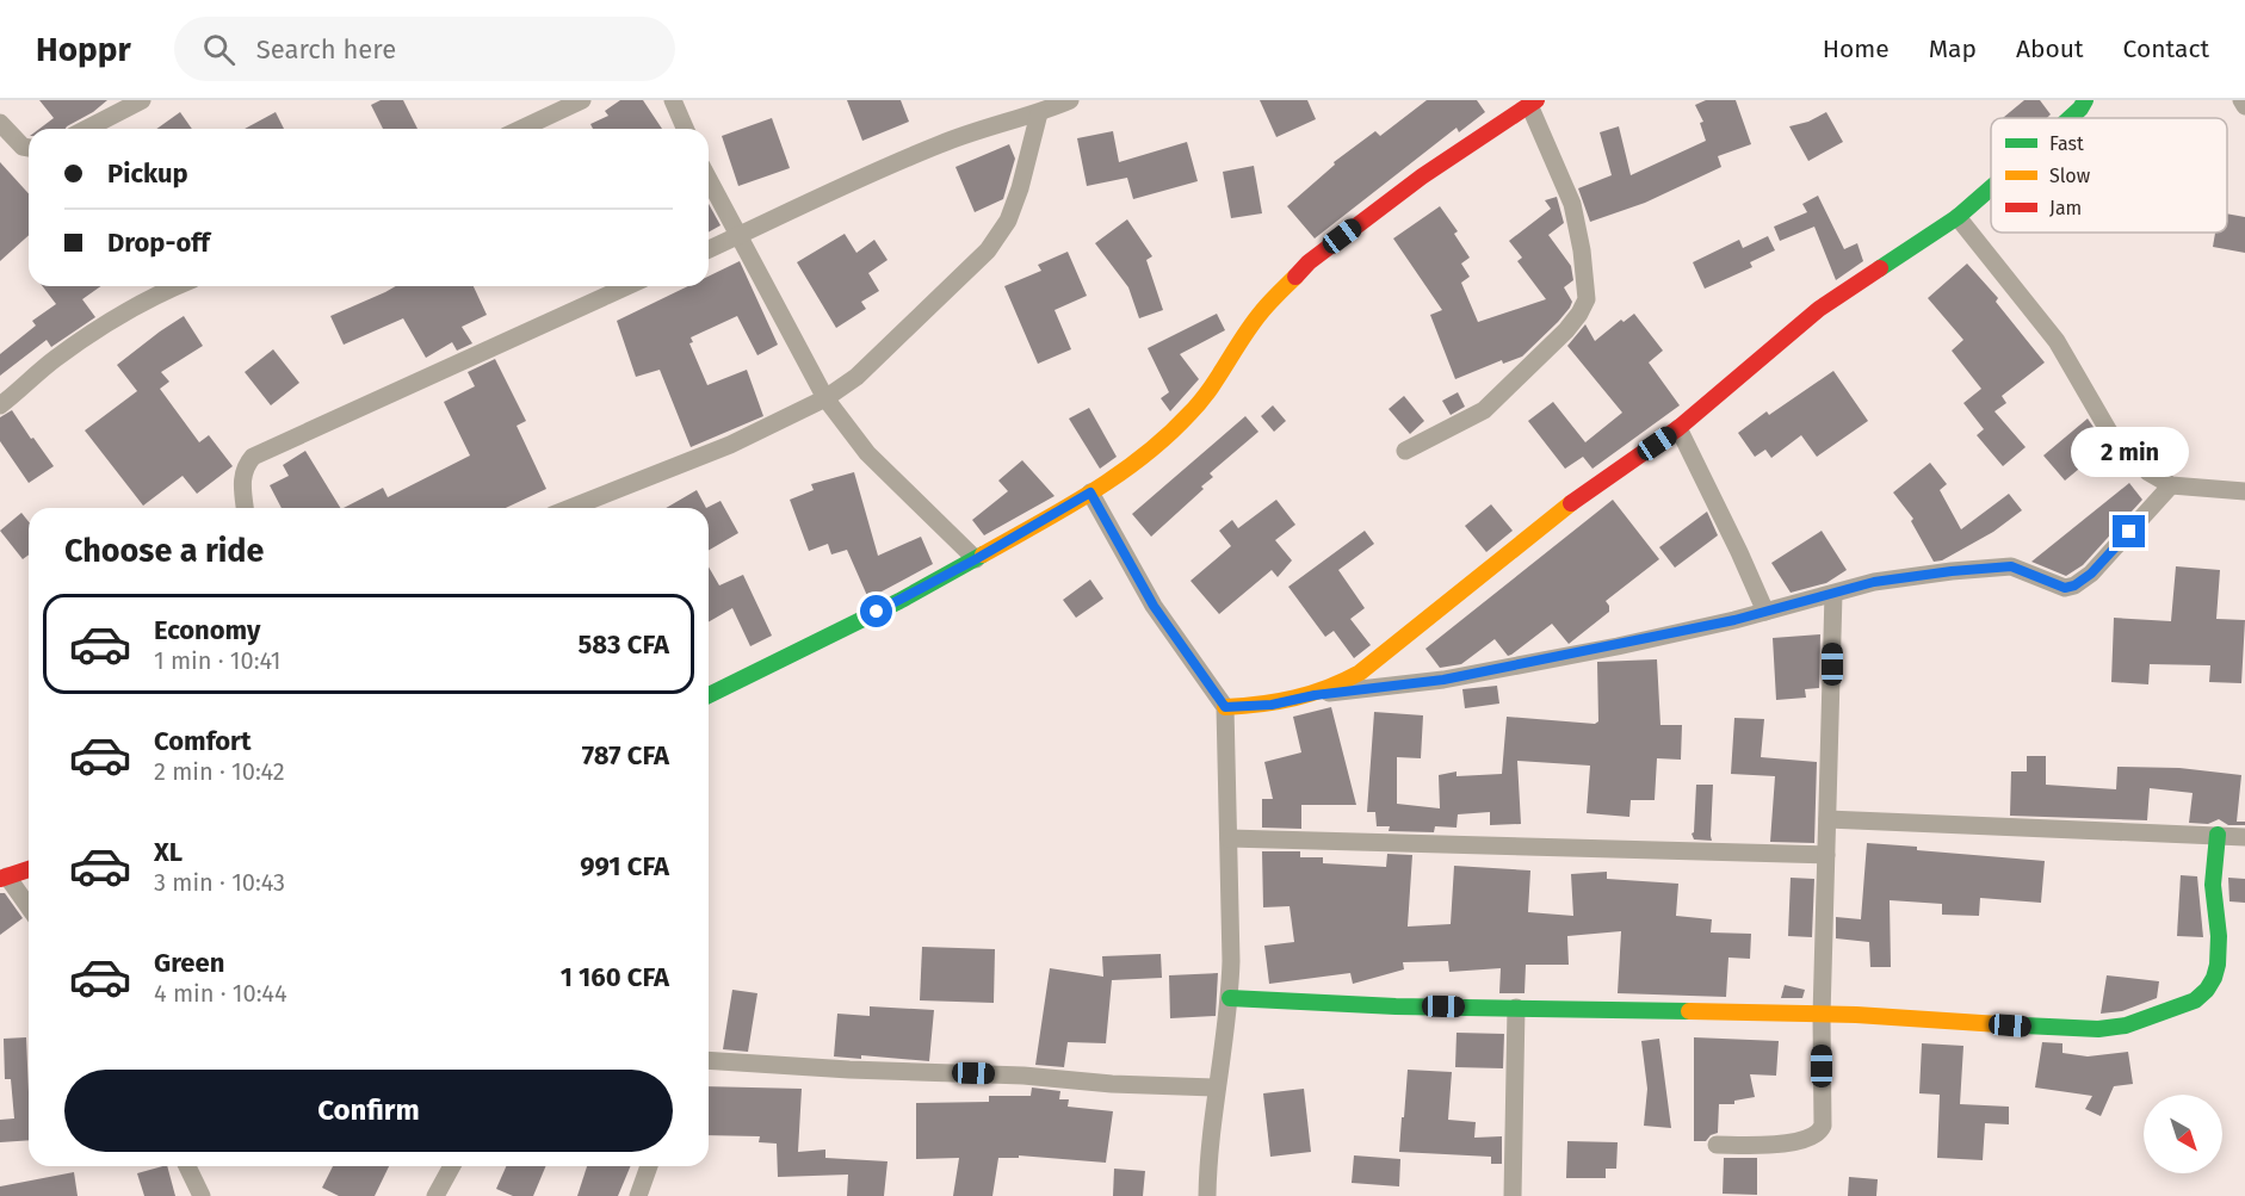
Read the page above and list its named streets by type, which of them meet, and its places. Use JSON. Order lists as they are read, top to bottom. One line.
{"legend":["Fast","Slow","Jam"],"north":"bottom right","page":{"header":"Hoppr","search":"Search here","nav":["Home","Map","About","Contact"],"banner":["Pickup","Drop-off"],"bubble":"2 min","heading":"Choose a ride","list":[{"name":"Economy","note":"1 min · 10:41","value":"583 CFA"},{"name":"Comfort","note":"2 min · 10:42","value":"787 CFA"},{"name":"XL","note":"3 min · 10:43","value":"991 CFA"},{"name":"Green","note":"4 min · 10:44","value":"1 160 CFA"}],"buttons":"Confirm"}}
